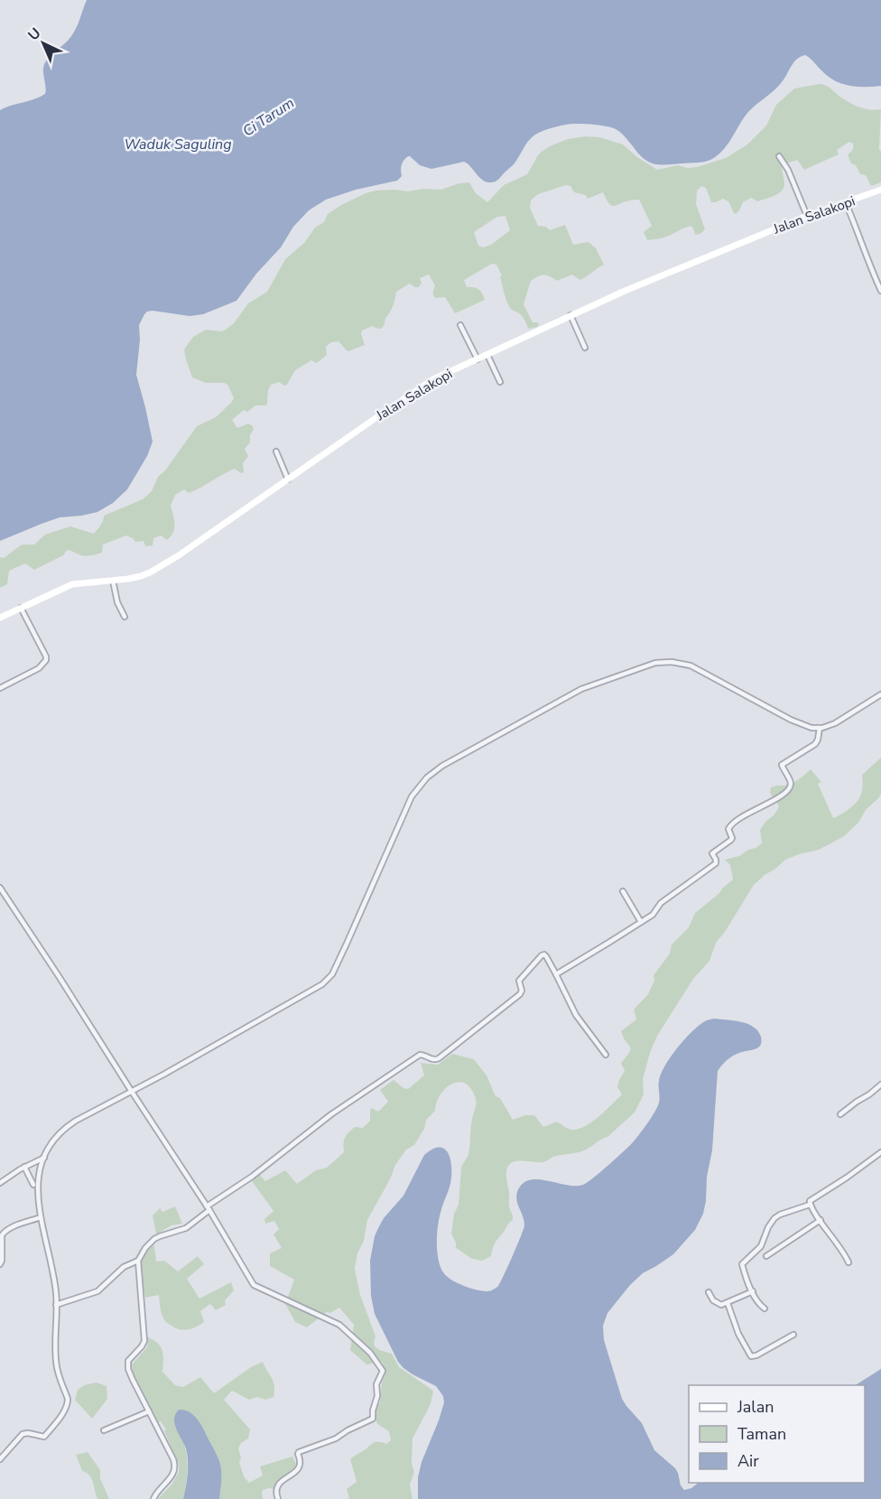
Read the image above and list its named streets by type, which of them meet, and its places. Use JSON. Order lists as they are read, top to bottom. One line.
{"streets":{"street":["Jalan Salakopi"]},"water":["Ci Tarum","Waduk Saguling"],"legend":["Jalan","Taman","Air"],"north":"top left"}
